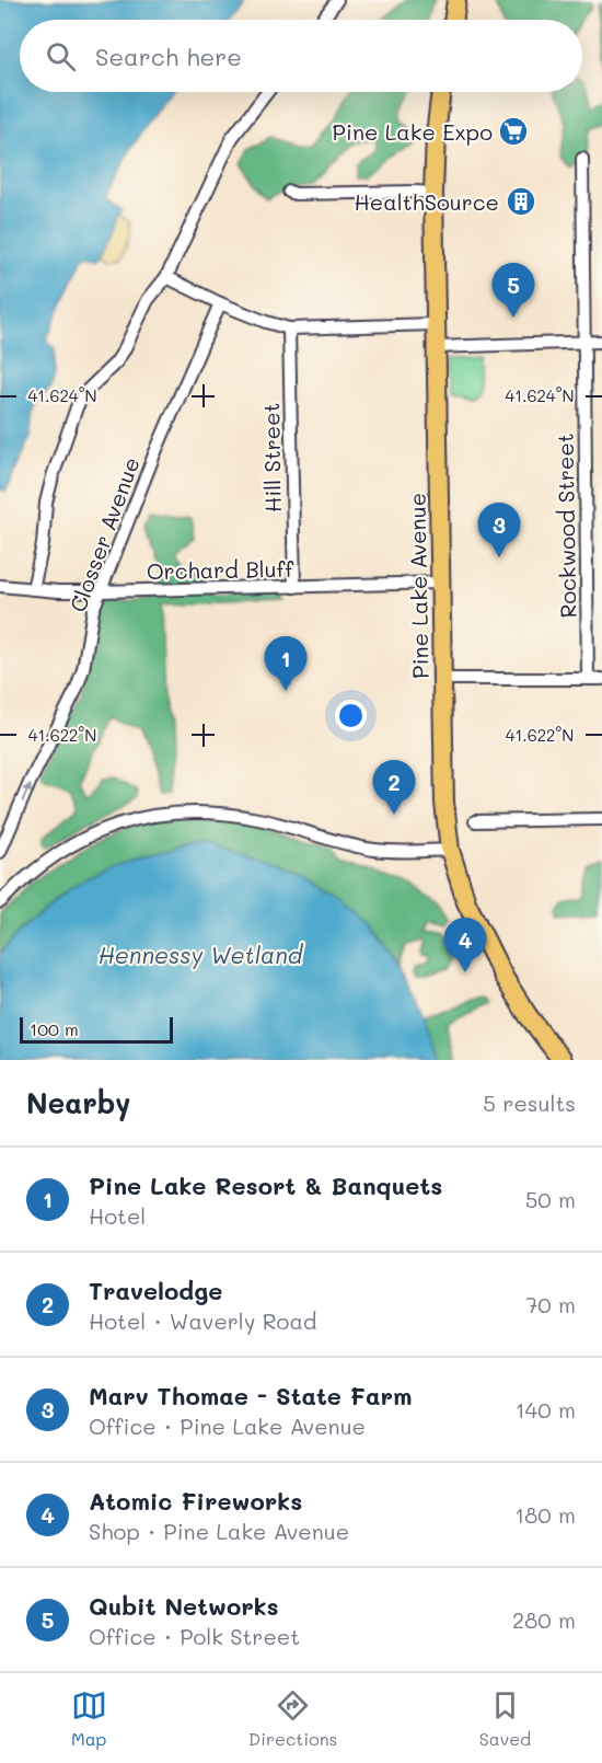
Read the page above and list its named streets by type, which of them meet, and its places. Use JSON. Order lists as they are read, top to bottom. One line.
{"streets":{"main road":["Pine Lake Avenue"],"street":["Hill Street","Rockwood Street","Closser Avenue","Orchard Bluff"]},"crossings":[["Hill Street","Orchard Bluff"],["Closser Avenue","Orchard Bluff"],["Orchard Bluff","Pine Lake Avenue"]],"one_way":["Closser Avenue"],"water":["Hennessy Wetland"],"places":{"supermarket":["Pine Lake Expo"],"building":["HealthSource"]},"scale_bar":"100 m","page":{"search":"Search here","pins":["5","3","1","2","4"],"scale":"100 m","heading":["Nearby","5 results"],"list":[{"mark":"1","name":"Pine Lake Resort & Banquets","note":"Hotel","value":"50 m"},{"mark":"2","name":"Travelodge","note":"Hotel · Waverly Road","value":"70 m"},{"mark":"3","name":"Marv Thomae - State Farm","note":"Office · Pine Lake Avenue","value":"140 m"},{"mark":"4","name":"Atomic Fireworks","note":"Shop · Pine Lake Avenue","value":"180 m"},{"mark":"5","name":"Qubit Networks","note":"Office · Polk Street","value":"280 m"}],"nav":["Map","Directions","Saved"]},"coordinates":["41.624°N","41.622°N"]}
